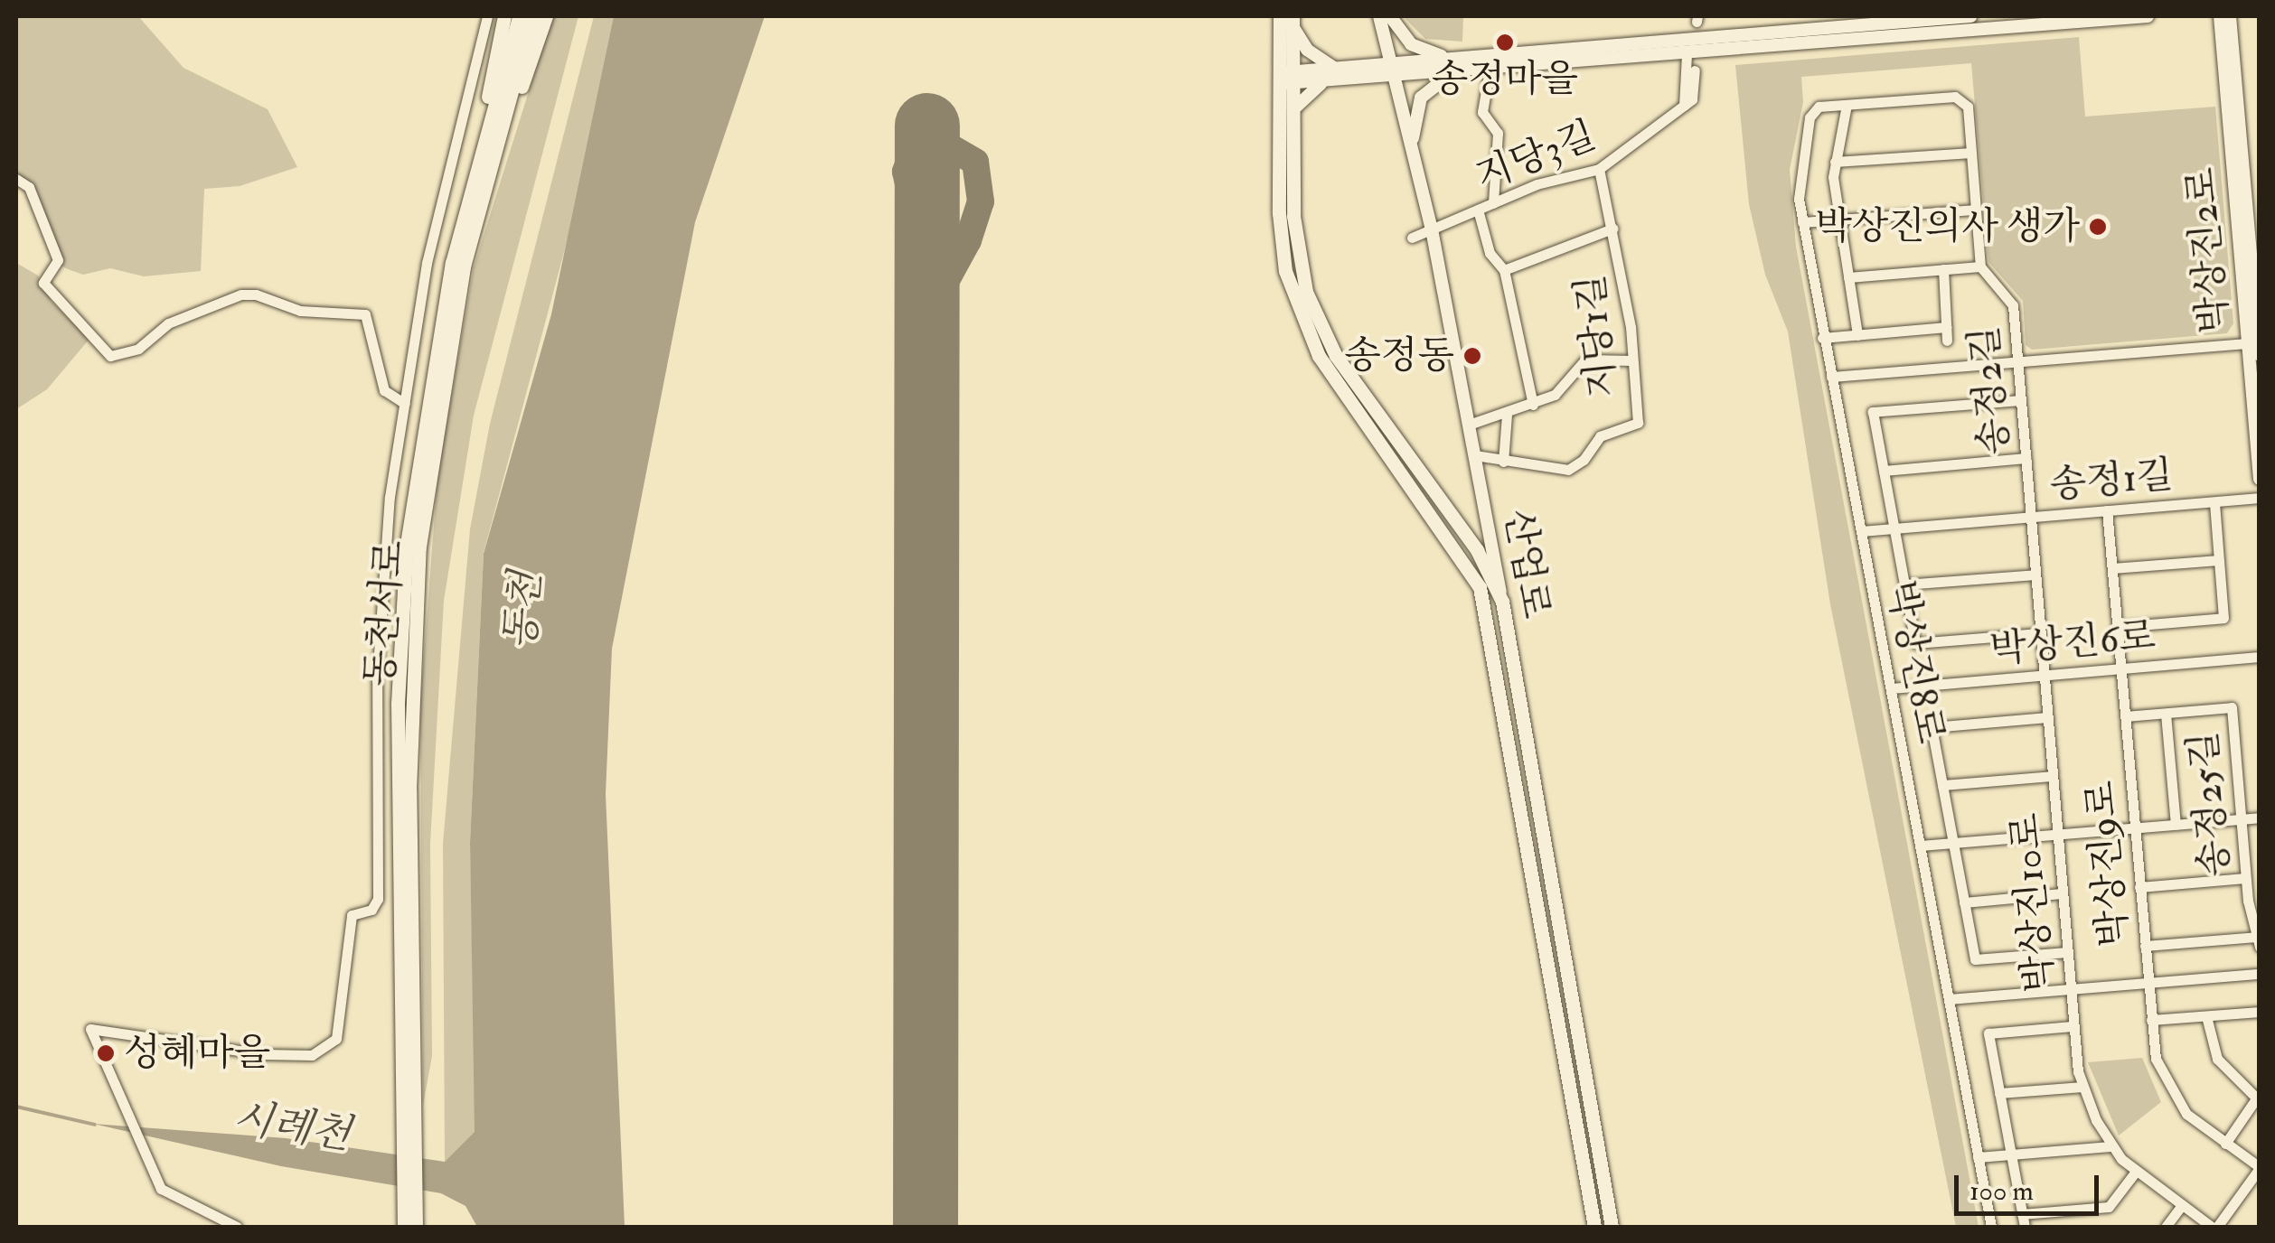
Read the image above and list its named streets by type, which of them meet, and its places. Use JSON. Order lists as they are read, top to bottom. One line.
{"streets":{"main road":["산업로","동천서로"],"street":["지당3길","박상진2로","지당1길","송정2길","송정1길","박상진6로","박상진8로","송정25길","박상진9로","박상진10로"]},"crossings":[["지당3길","지당1길"],["지당3길","산업로"],["지당1길","산업로"],["송정2길","송정1길"],["송정2길","박상진10로"],["송정1길","박상진8로"],["송정1길","박상진9로"],["송정1길","박상진10로"],["박상진6로","박상진8로"],["박상진6로","박상진9로"],["박상진6로","박상진10로"],["송정25길","박상진9로"]],"water":["동천","시례천"],"places":["송정마을","박상진의사 생가","송정동","성혜마을"],"scale_bar":"100 m"}
